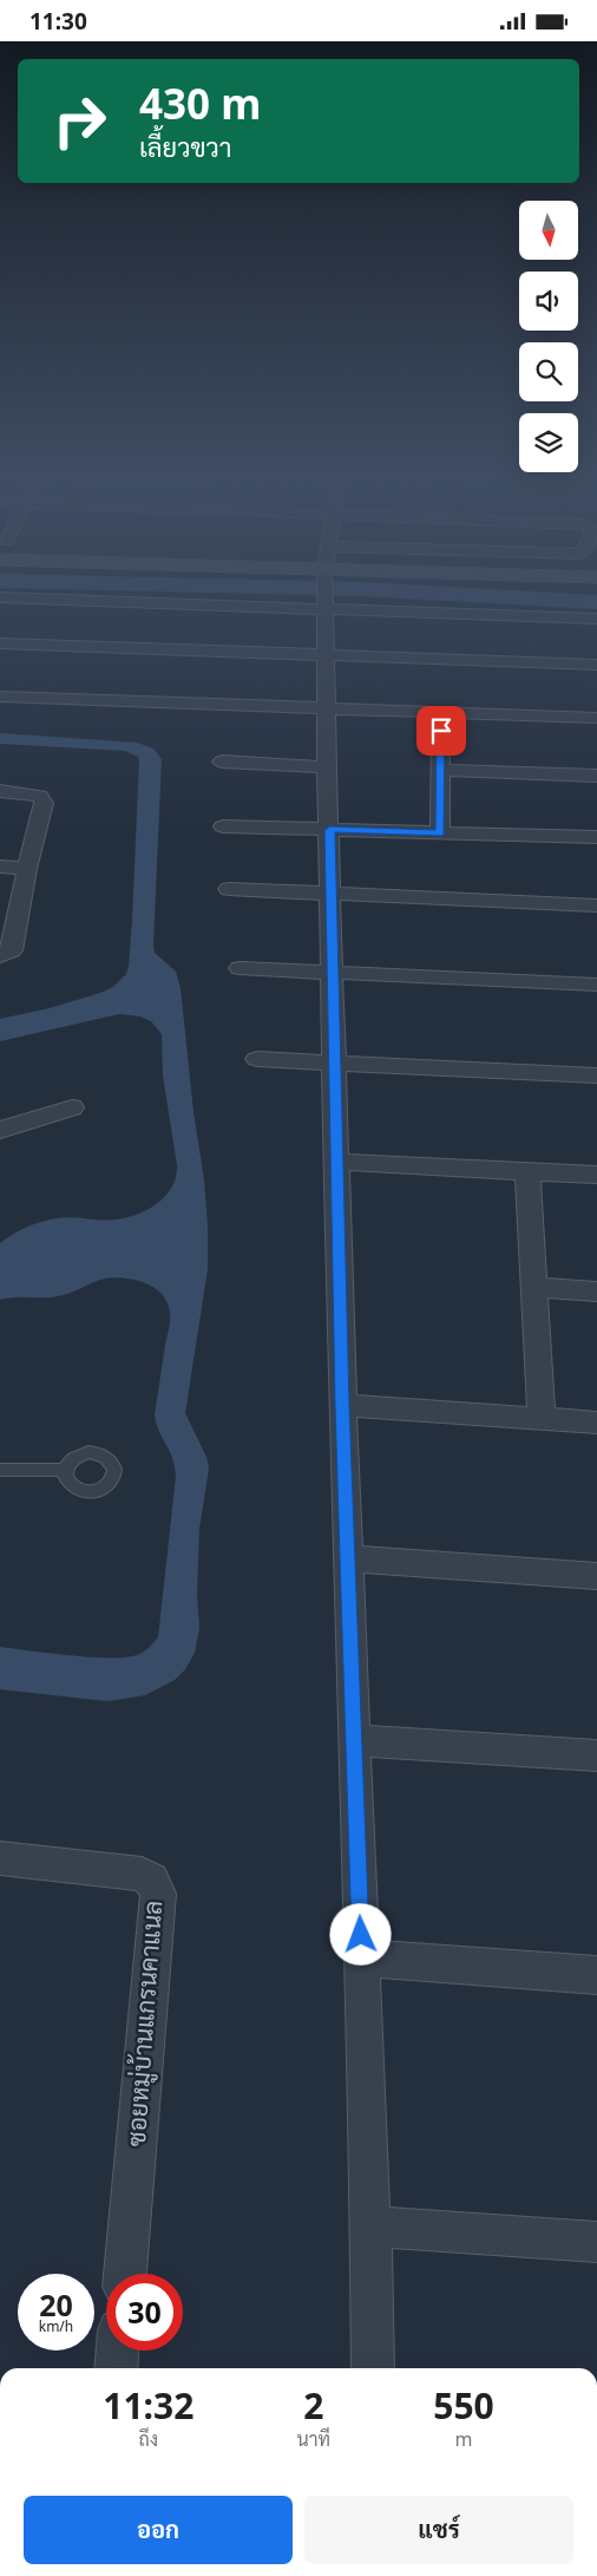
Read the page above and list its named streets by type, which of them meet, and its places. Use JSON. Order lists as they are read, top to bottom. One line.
{"streets":{"street":["ซอยหมู่บ้านแกรนคาแนล"]},"north":"bottom","page":{"status":"11:30","turn":["430 m","เลี้ยวขวา"],"speed":"20 km/h","limit":"30","eta":["11:32","ถึง","2","นาที","550","m"],"buttons":["ออก","แชร์"]}}
